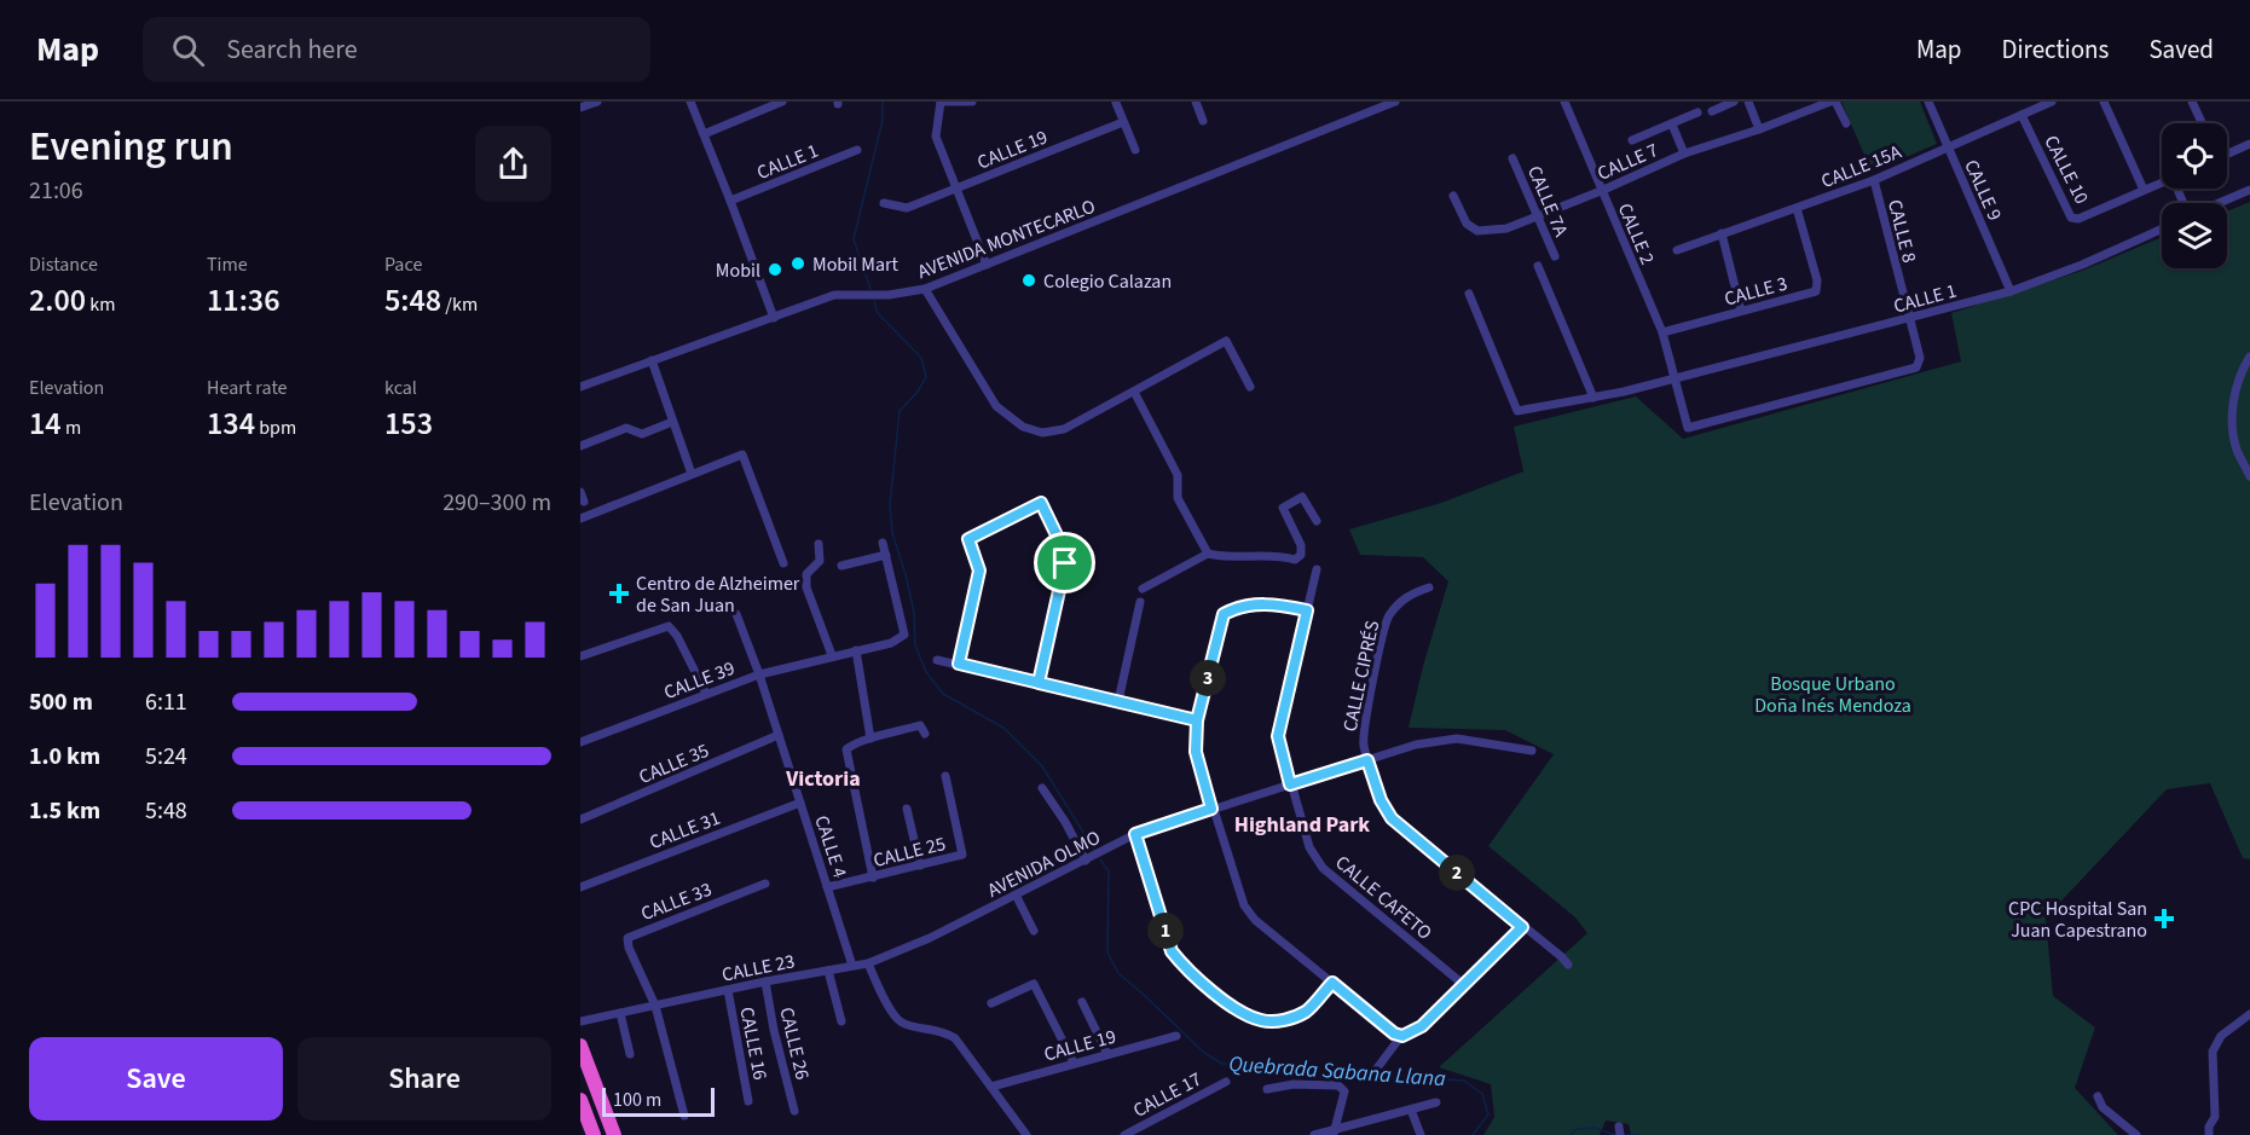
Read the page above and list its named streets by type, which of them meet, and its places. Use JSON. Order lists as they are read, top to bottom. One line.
{"streets":{"street":["CALLE 19","CALLE 1","CALLE 7","CALLE 15A","CALLE 10","CALLE 9","CALLE 7A","CALLE 8","CALLE 2","AVENIDA MONTECARLO","CALLE 3","CALLE CIPRÉS","CALLE 39","CALLE 35","CALLE 31","CALLE 4","CALLE 25","AVENIDA OLMO","CALLE CAFETO","CALLE 33","CALLE 23","CALLE 16","CALLE 26","CALLE 17"]},"crossings":[["CALLE 1","CALLE 9"],["CALLE 1","CALLE 8"],["CALLE 1","CALLE 2"],["CALLE 7","CALLE 7A"],["CALLE 7","CALLE 2"],["CALLE 15A","CALLE 10"],["CALLE 15A","CALLE 9"],["CALLE 15A","CALLE 8"],["CALLE 15A","CALLE 3"],["CALLE 8","CALLE 2"],["CALLE 2","CALLE 3"],["CALLE CIPRÉS","AVENIDA OLMO"],["CALLE 39","CALLE 4"],["CALLE 35","CALLE 4"],["CALLE 31","CALLE 4"],["CALLE 4","CALLE 25"],["CALLE 4","CALLE 23"],["AVENIDA OLMO","CALLE CAFETO"],["AVENIDA OLMO","CALLE 23"],["CALLE 33","CALLE 23"],["CALLE 23","CALLE 16"],["CALLE 23","CALLE 26"]],"districts":["Victoria","Highland Park"],"water":["Quebrada Sabana Llana"],"parks":["Bosque Urbano Doña Inés Mendoza"],"places":{"other":["Mobil Mart","Mobil","Colegio Calazan"],"health":["Centro de Alzheimer de San Juan","CPC Hospital San Juan Capestrano"]},"scale_bar":"100 m","page":{"header":"Map","search":"Search here","nav":["Map","Directions","Saved"],"heading":["Evening run","21:06"],"stats":[["Distance","2.00 km"],["Time","11:36"],["Pace","5:48 /km"],["Elevation","14 m"],["Heart rate","134 bpm"],["kcal","153"]],"chart":["Elevation","290–300 m"],"pins":["3","2","1"],"list":[{"name":"500 m","note":"6:11"},{"name":"1.0 km","note":"5:24"},{"name":"1.5 km","note":"5:48"}],"buttons":["Save","Share"],"scale":"100 m"}}
